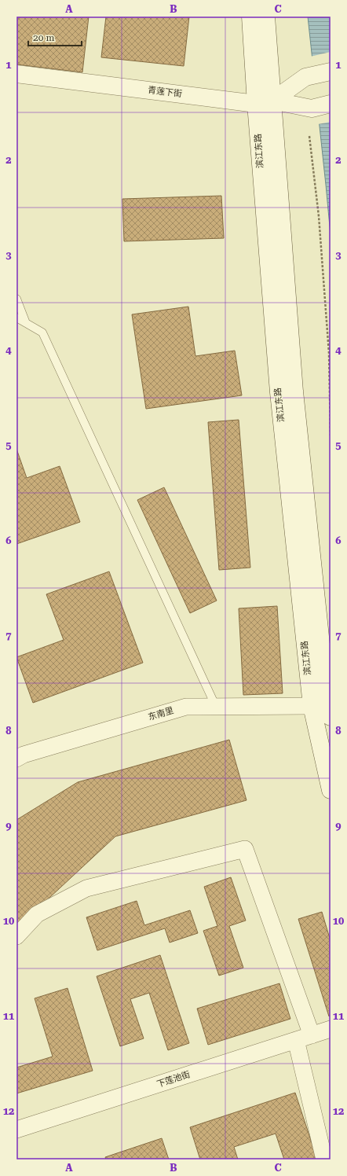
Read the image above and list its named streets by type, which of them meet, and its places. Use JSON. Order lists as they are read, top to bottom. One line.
{"streets":{"main road":["青莲下街","滨江东路"],"street":["东南里","下莲池街"]},"crossings":[["青莲下街","滨江东路"],["滨江东路","东南里"]],"scale_bar":"20 m","grid":{"columns":["A","B","C"],"rows":["1","2","3","4","5","6","7","8","9","10","11","12"]}}
